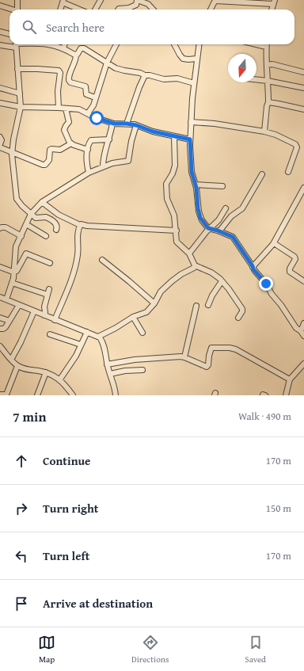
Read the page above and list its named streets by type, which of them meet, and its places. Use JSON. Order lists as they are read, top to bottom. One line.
{"north":"bottom","page":{"search":"Search here","heading":["7 min","Walk · 490 m"],"list":[["Continue","170 m"],["Turn right","150 m"],["Turn left","170 m"],"Arrive at destination"],"nav":["Map","Directions","Saved"]}}
